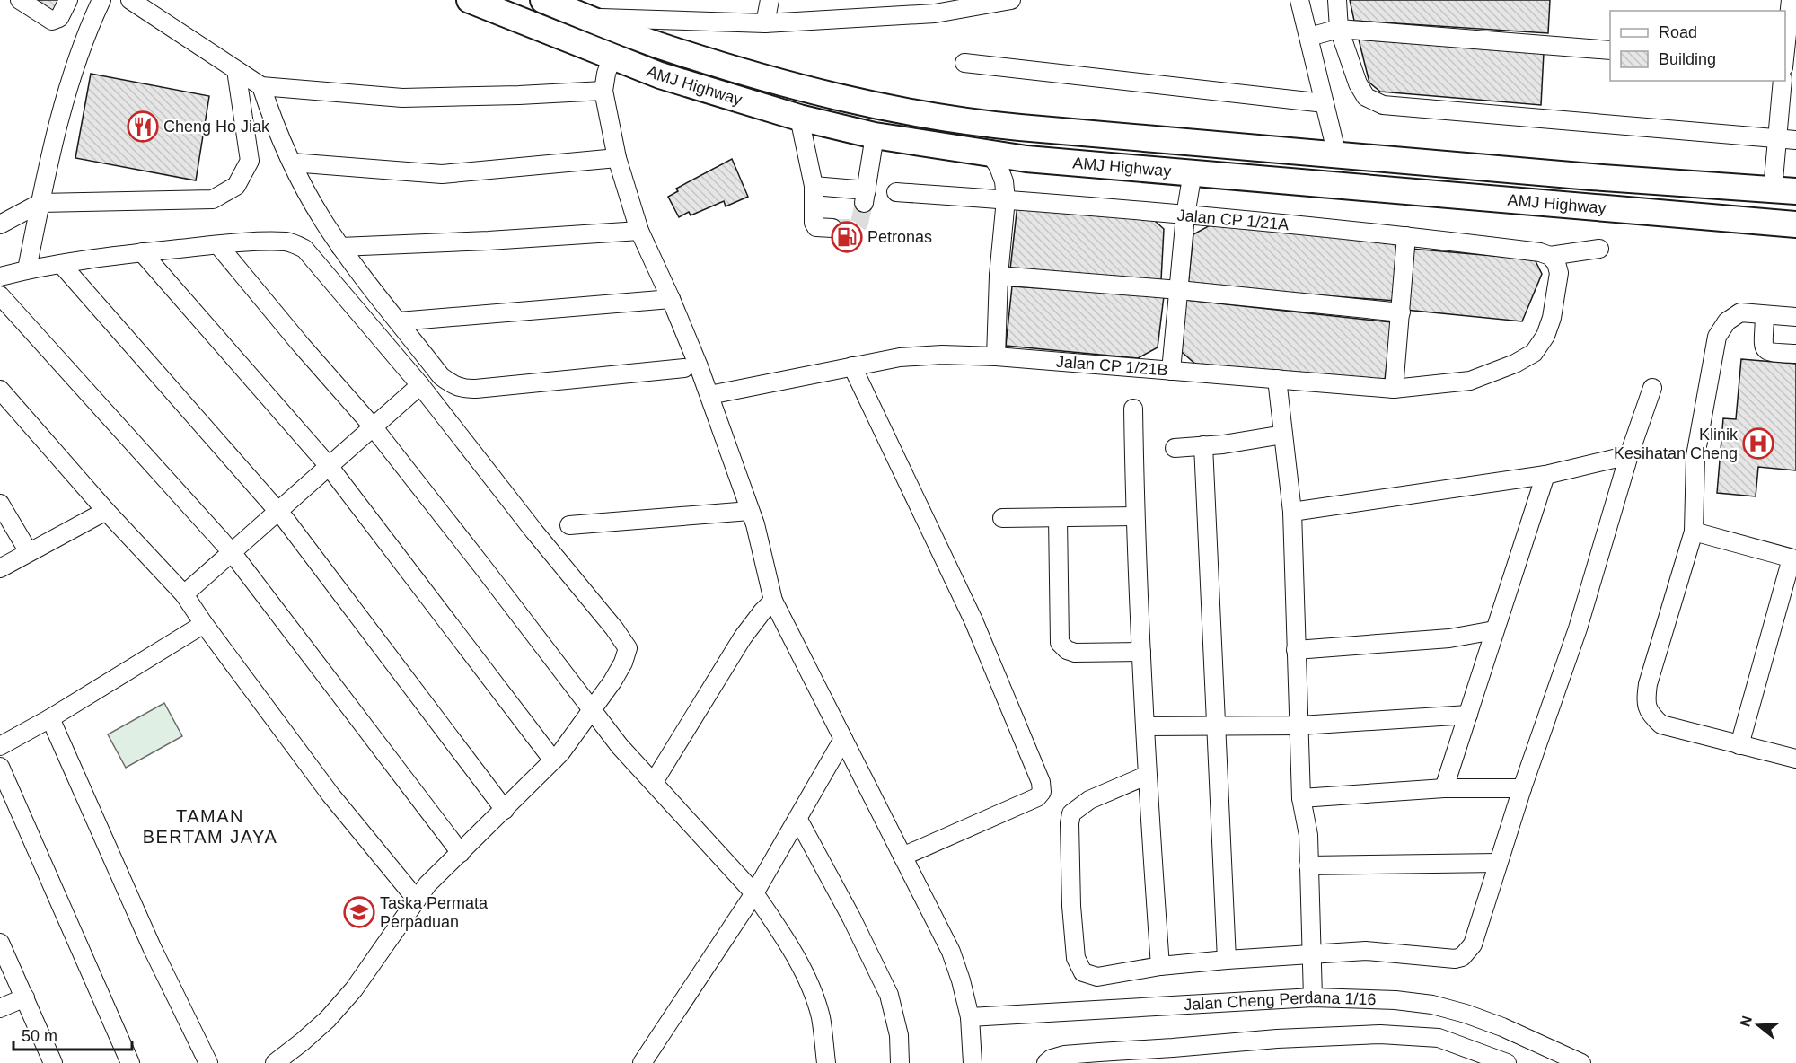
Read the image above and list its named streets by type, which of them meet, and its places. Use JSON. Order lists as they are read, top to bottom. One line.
{"streets":{"highway":["AMJ Highway"],"street":["Jalan CP 1/21A","Jalan CP 1/21B","Jalan Cheng Perdana 1/16"]},"crossings":[["Jalan CP 1/21A","Jalan CP 1/21B"]],"districts":["TAMAN BERTAM JAYA"],"places":{"restaurant":["Cheng Ho Jiak"],"fuel station":["Petronas"],"hospital":["Klinik Kesihatan Cheng"],"school or university":["Taska Permata Perpaduan"]},"legend":["Road","Building"],"scale_bar":"50 m","north":"left"}
